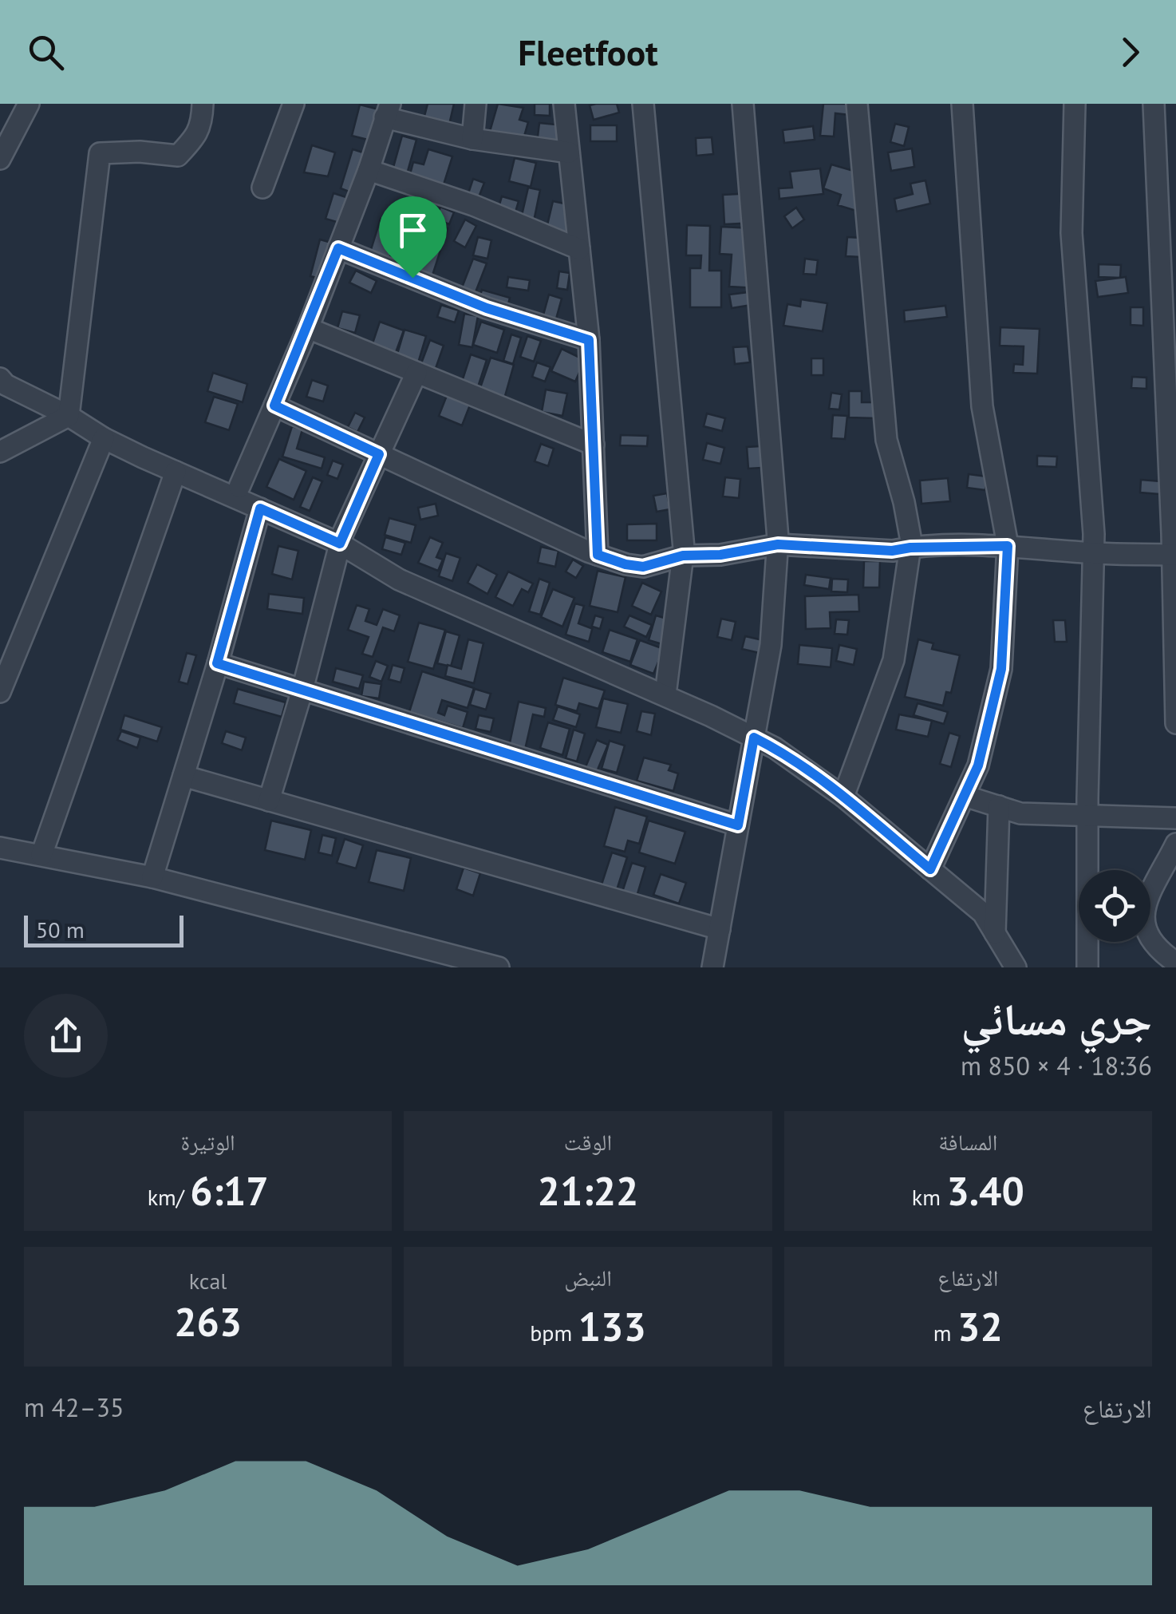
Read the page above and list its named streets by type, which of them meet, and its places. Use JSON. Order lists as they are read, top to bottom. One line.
{"scale_bar":"50 m","page":{"header":"Fleetfoot","scale":"50 m","heading":["جري مسائي","18:36 · 4 × 850 m"],"stats":[["المسافة","3.40 km"],["الوقت","21:22"],["الوتيرة","6:17 /km"],["الارتفاع","32 m"],["النبض","133 bpm"],["kcal","263"]],"chart":["الارتفاع","35–42 m"]}}
